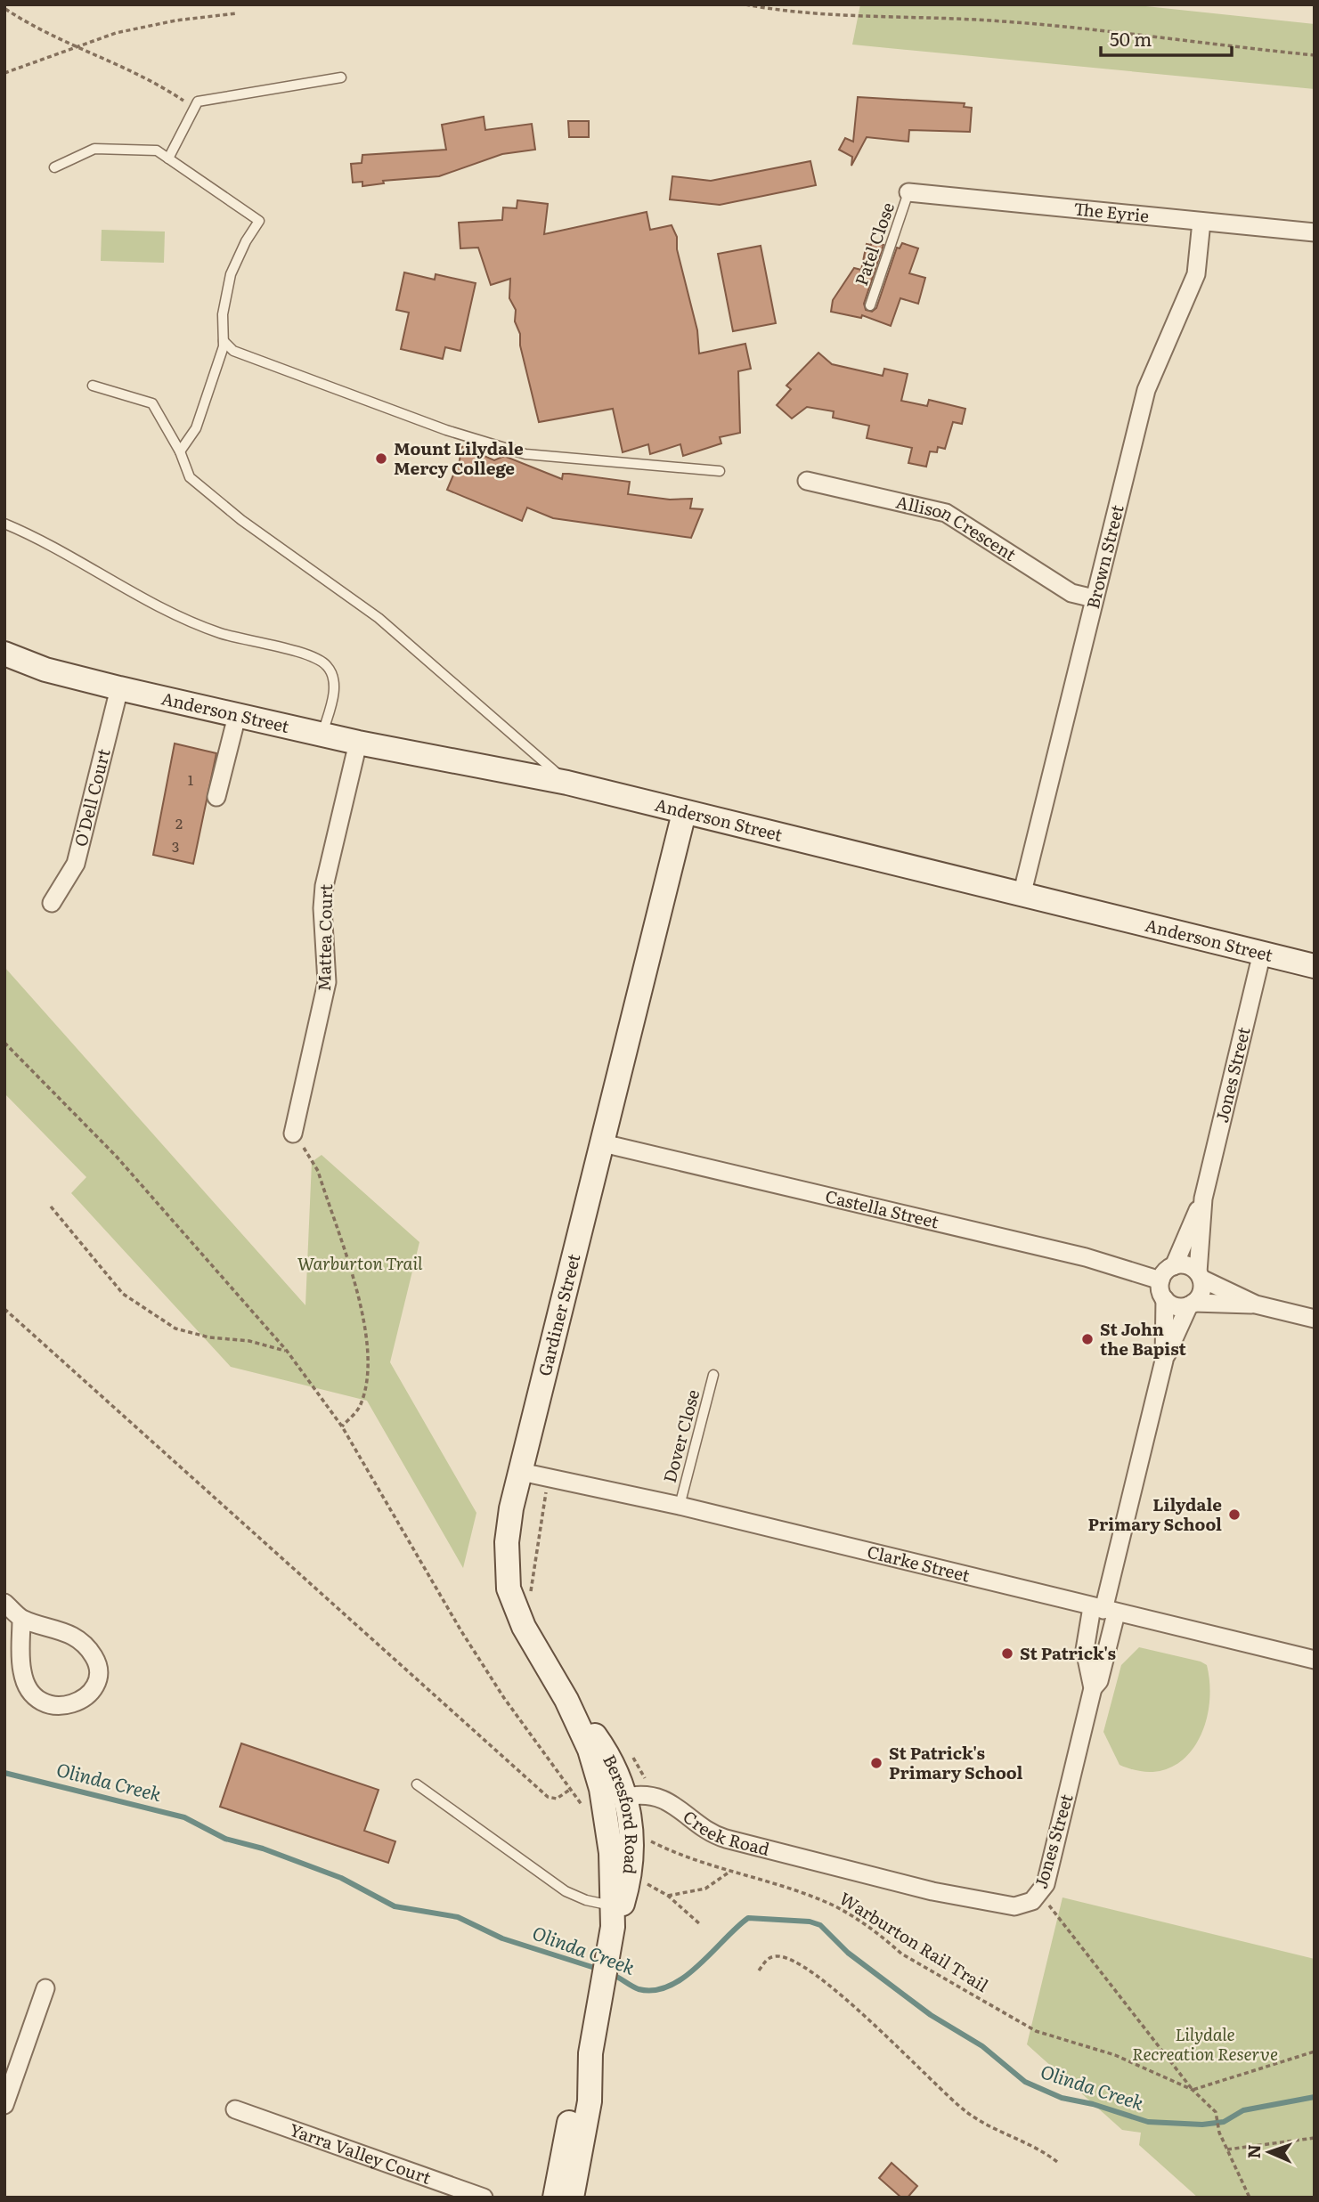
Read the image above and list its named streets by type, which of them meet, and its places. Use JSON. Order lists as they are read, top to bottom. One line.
{"streets":{"main road":["Anderson Street","Gardiner Street","Beresford Road"],"street":["The Eyrie","Allison Crescent","Brown Street","O'Dell Court","Mattea Court","Jones Street","Castella Street","Clarke Street","Creek Road","Yarra Valley Court"],"lane":["Patel Close","Dover Close"],"path":["Warburton Rail Trail"]},"crossings":[["The Eyrie","Patel Close"],["The Eyrie","Brown Street"],["Allison Crescent","Brown Street"],["Brown Street","Anderson Street"],["Anderson Street","O'Dell Court"],["Anderson Street","Mattea Court"],["Anderson Street","Jones Street"],["Anderson Street","Gardiner Street"],["Jones Street","Castella Street"],["Jones Street","Clarke Street"],["Jones Street","Creek Road"],["Castella Street","Gardiner Street"],["Gardiner Street","Clarke Street"],["Gardiner Street","Beresford Road"],["Dover Close","Clarke Street"],["Beresford Road","Creek Road"],["Beresford Road","Warburton Rail Trail"]],"water":["Olinda Creek"],"parks":["Warburton Trail","Lilydale Recreation Reserve"],"places":["Mount Lilydale Mercy College","St John the Bapist","Lilydale Primary School","St Patrick's","St Patrick's Primary School"],"house_numbers":["1","2","3"],"scale_bar":"50 m","north":"left"}
